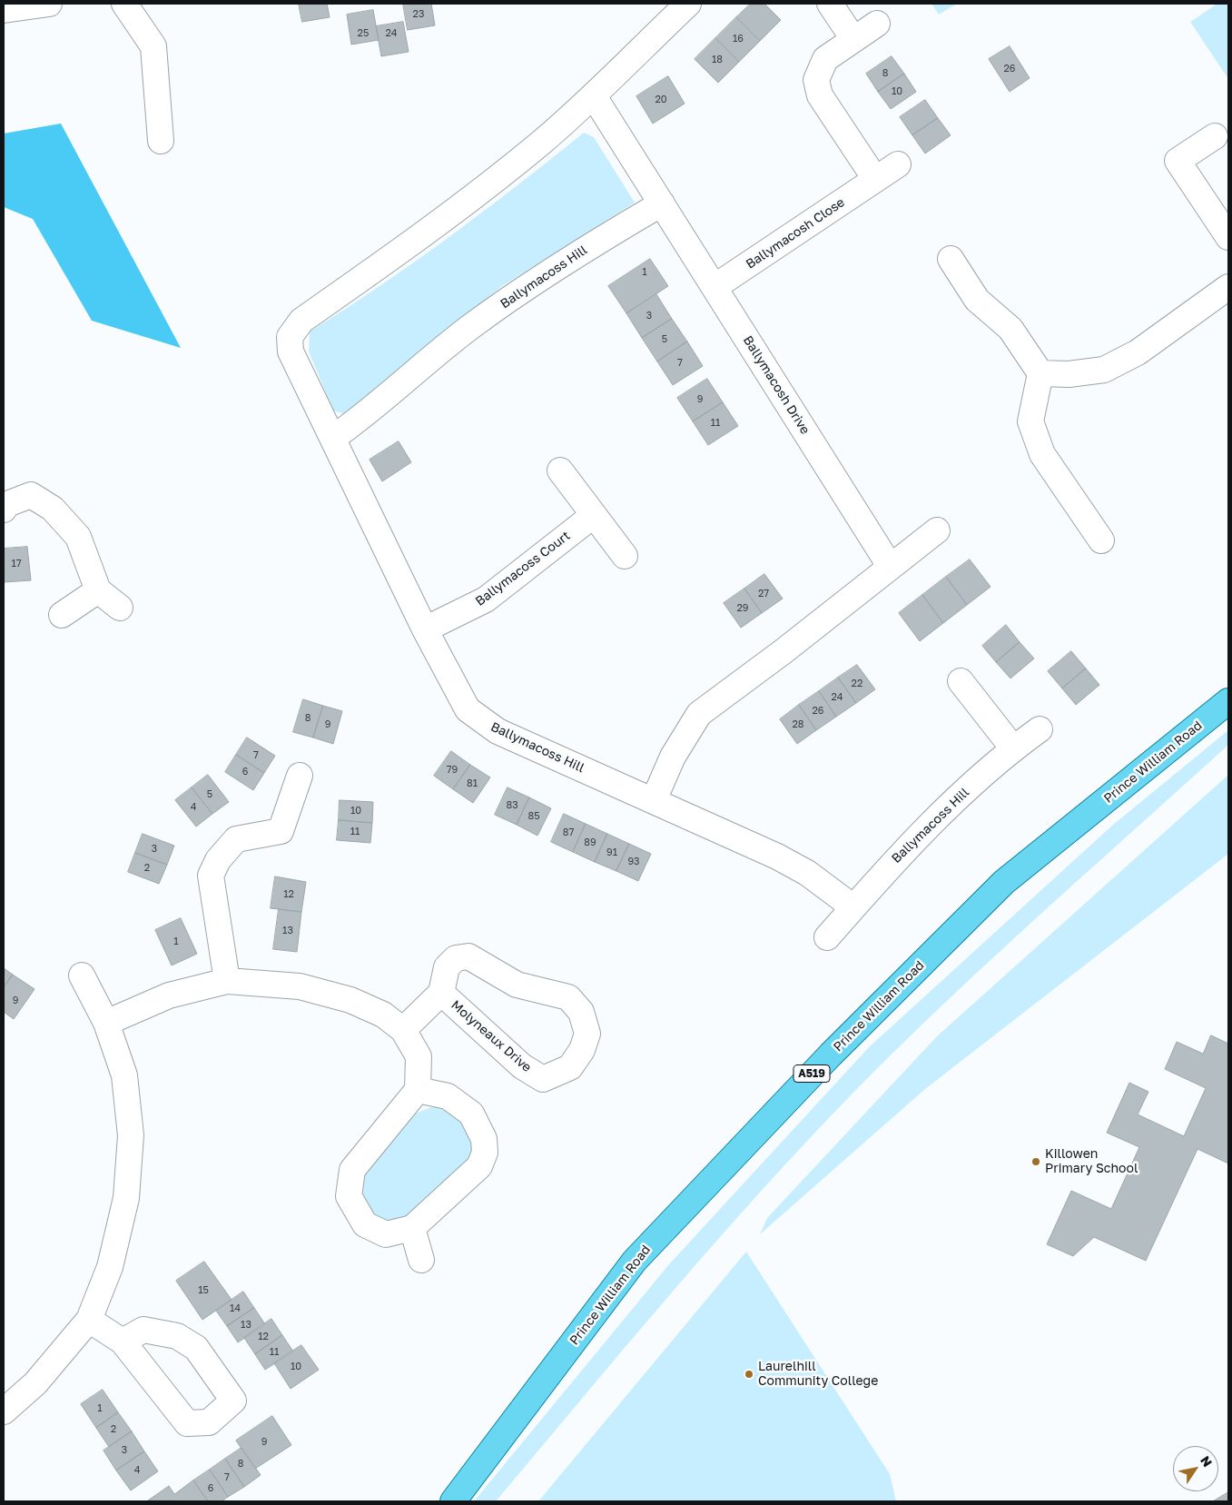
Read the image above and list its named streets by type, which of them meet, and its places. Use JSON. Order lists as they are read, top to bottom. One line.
{"streets":{"main road":["Prince William Road","A519"],"street":["Ballymacosh Close","Ballymacoss Hill","Ballymacosh Drive","Ballymacoss Court","Molyneaux Drive"]},"crossings":[["Ballymacosh Close","Ballymacosh Drive"],["Ballymacoss Hill","Ballymacosh Drive"],["Ballymacoss Hill","Ballymacoss Court"]],"places":["Killowen Primary School","Laurelhill Community College"],"house_numbers":["23","25","24","16","18","26","8","10","20","1","3","5","7","9","11","17","27","29","22","24","26","8","9","28","7","79","6","81","5","83","4","10","85","11","87","89","3","91","93","2","12","13","1","9","15","14","13","12","11","10","1","2","9","3","8","4","7","6"],"north":"top right"}
